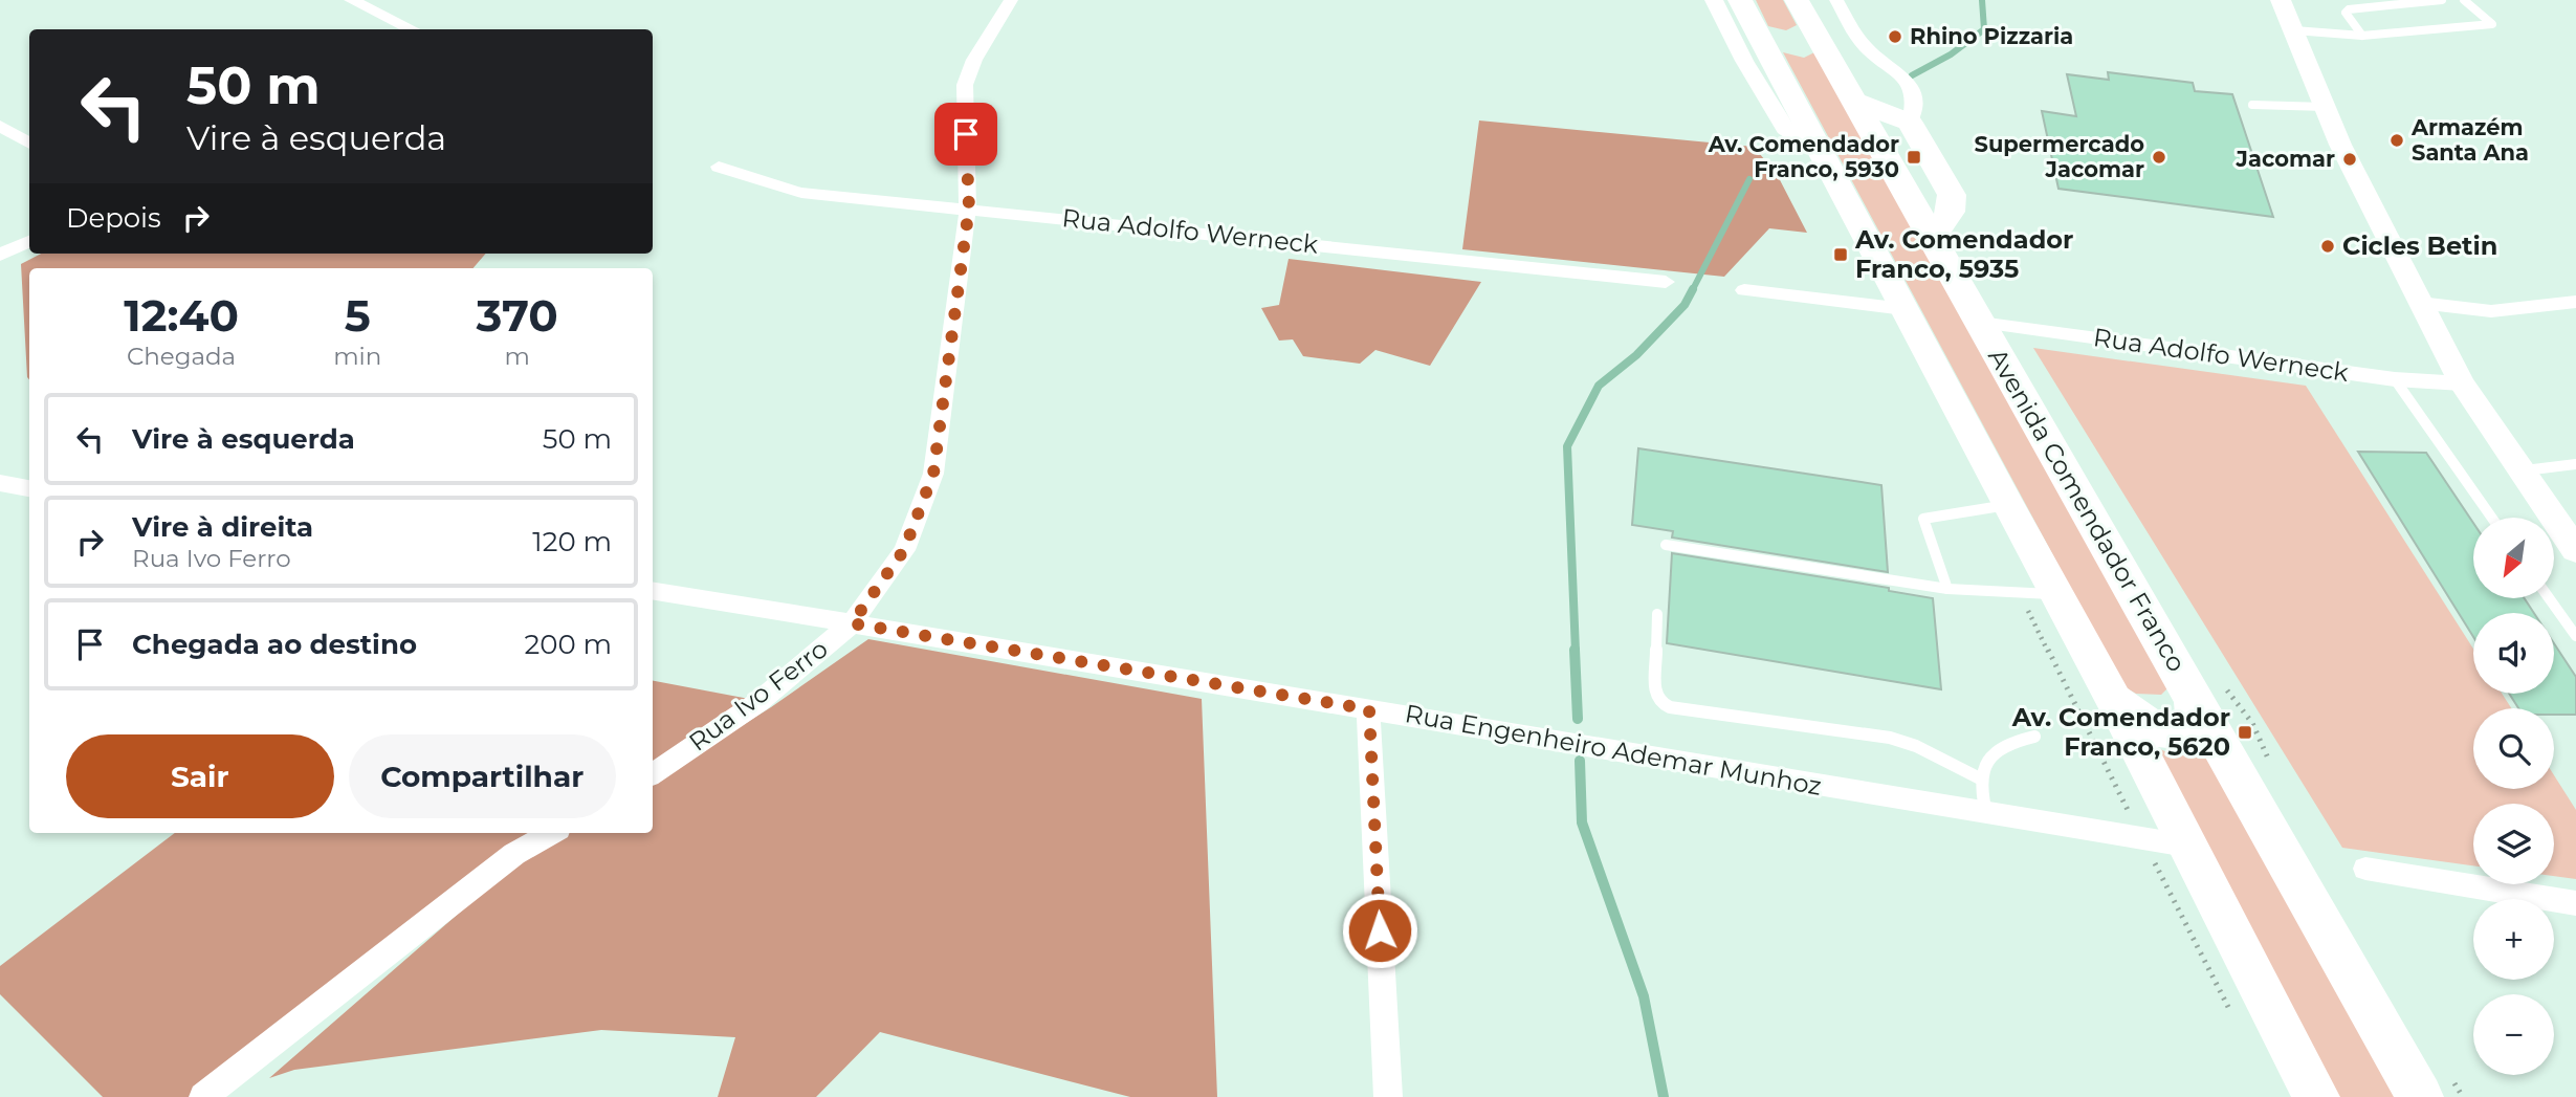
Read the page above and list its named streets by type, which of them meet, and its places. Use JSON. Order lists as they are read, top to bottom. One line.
{"streets":{"highway":["Avenida Comendador Franco"],"street":["Rua Adolfo Werneck","Rua Ivo Ferro","Rua Engenheiro Ademar Munhoz"]},"crossings":[["Rua Adolfo Werneck","Avenida Comendador Franco"],["Rua Adolfo Werneck","Rua Ivo Ferro"],["Rua Ivo Ferro","Rua Engenheiro Ademar Munhoz"]],"places":{"other":["Rhino Pizzaria","Armazém Santa Ana","Supermercado Jacomar","Jacomar","Cicles Betin"],"transit":["Av. Comendador Franco, 5930","Av. Comendador Franco, 5935","Av. Comendador Franco, 5620"]},"north":"bottom left","page":{"turn":["50 m","Vire à esquerda"],"then":"Depois","eta":["12:40","Chegada","5","min","370","m"],"list":[{"name":"Vire à esquerda","value":"50 m"},{"name":"Vire à direita","note":"Rua Ivo Ferro","value":"120 m"},{"name":"Chegada ao destino","value":"200 m"}],"map_buttons":["+","−"],"buttons":["Sair","Compartilhar"]}}
